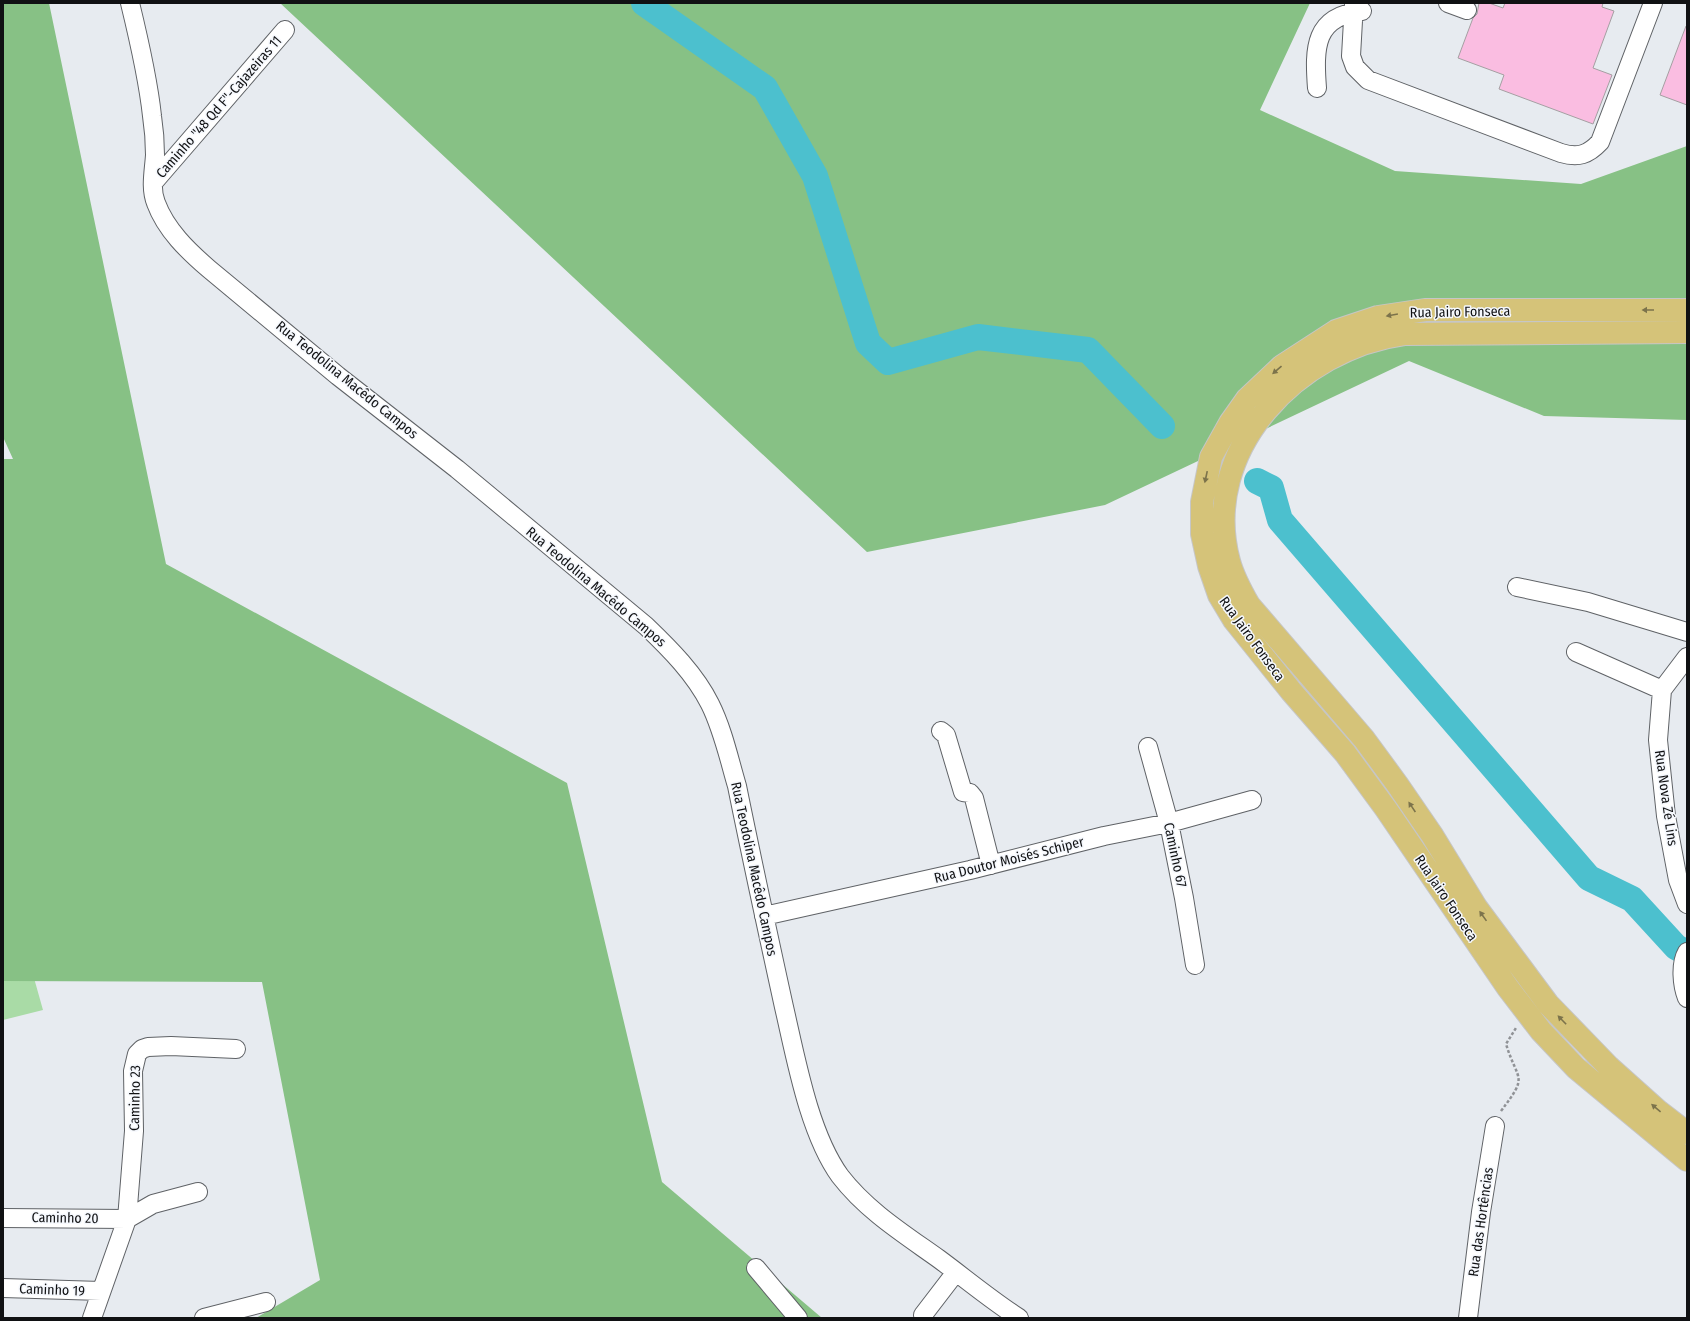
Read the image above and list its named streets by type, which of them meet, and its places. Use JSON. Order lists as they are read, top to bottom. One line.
{"streets":{"main road":["Rua Jairo Fonseca"],"street":["Caminho \"48 Qd F\"-Cajazeiras 11","Rua Teodolina Macêdo Campos","Rua Nova Zé Lins","Caminho 67","Rua Doutor Moisés Schiper","Caminho 23","Caminho 20","Rua das Hortências","Caminho 19"]},"crossings":[["Caminho \"48 Qd F\"-Cajazeiras 11","Rua Teodolina Macêdo Campos"],["Rua Teodolina Macêdo Campos","Rua Doutor Moisés Schiper"],["Caminho 67","Rua Doutor Moisés Schiper"],["Caminho 23","Caminho 20"]]}
